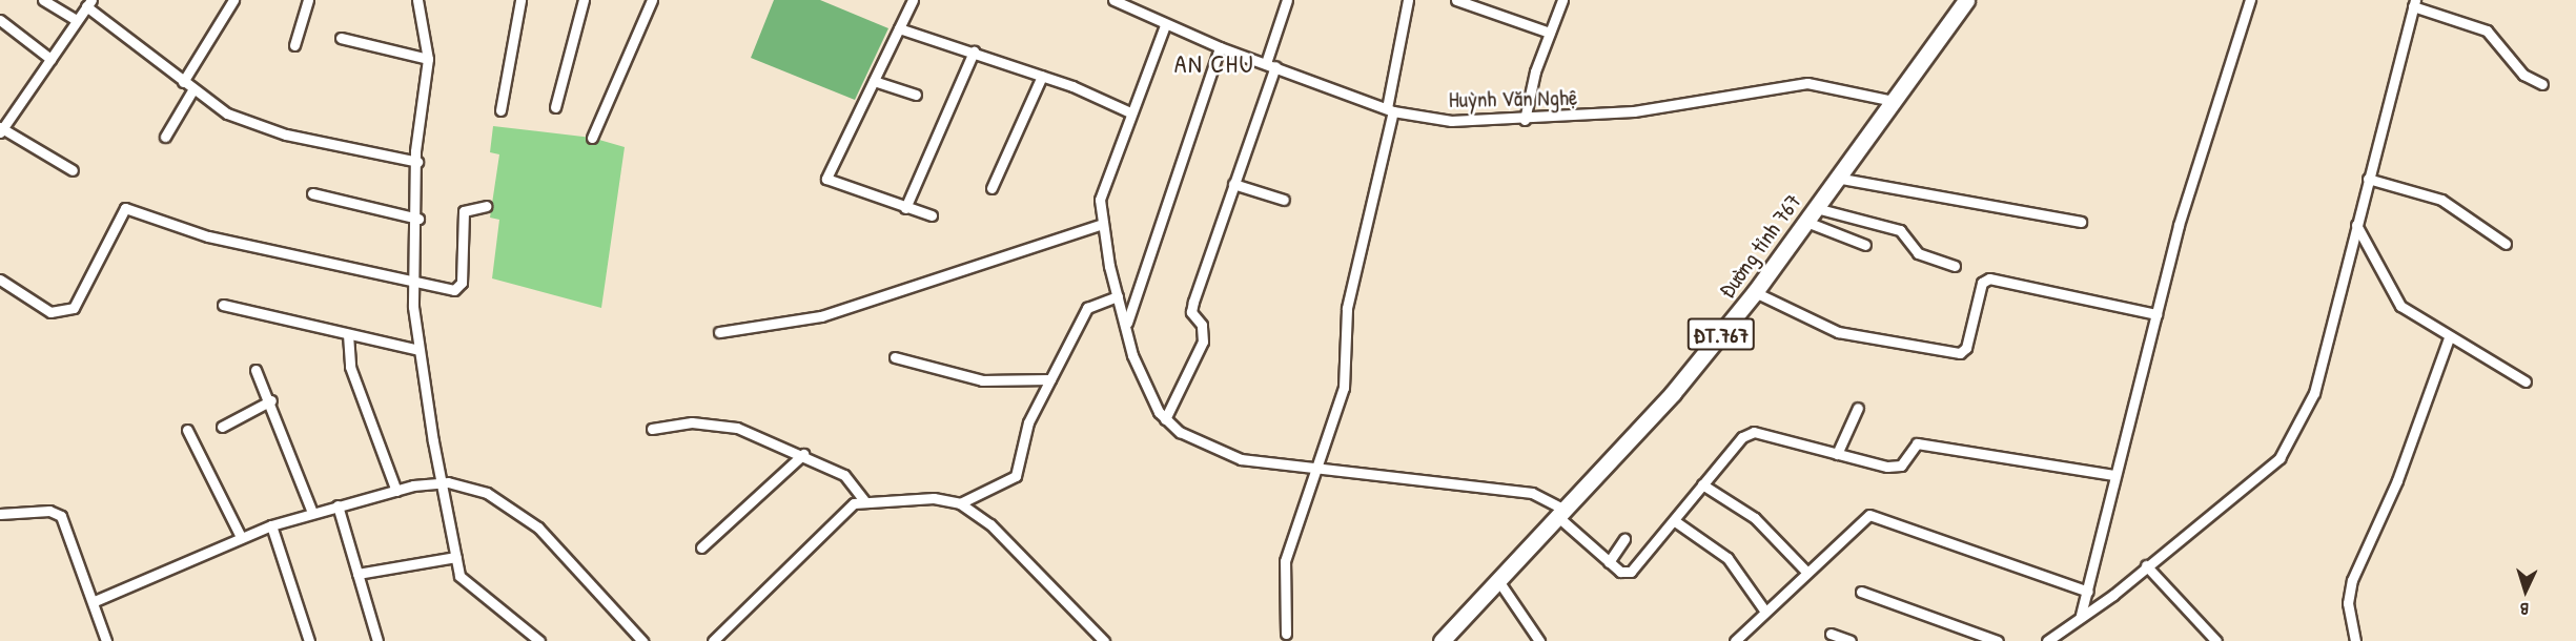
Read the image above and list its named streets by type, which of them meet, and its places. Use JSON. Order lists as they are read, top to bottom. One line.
{"streets":{"main road":["Đường tỉnh 767","ĐT.767"],"street":["Huỳnh Văn Nghệ"]},"crossings":[["Huỳnh Văn Nghệ","Đường tỉnh 767"]],"districts":["AN CHU"],"north":"bottom"}
